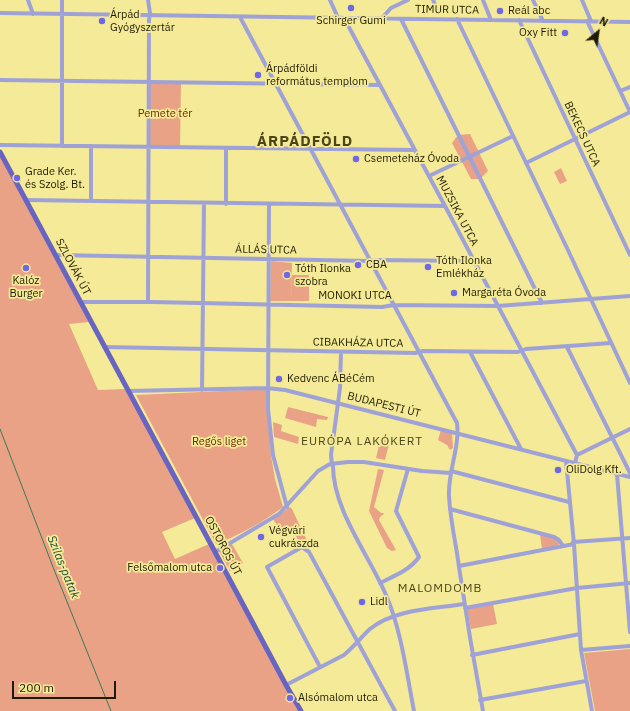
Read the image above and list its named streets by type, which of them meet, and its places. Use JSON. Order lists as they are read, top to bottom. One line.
{"streets":{"main road":["SZLOVÁK ÚT","OSTOROS ÚT"],"street":["TIMUR UTCA","BEKECS UTCA","MUZSIKA UTCA","ÁLLÁS UTCA","MONOKI UTCA","CIBAKHÁZA UTCA","BUDAPESTI ÚT"]},"crossings":[["TIMUR UTCA","BEKECS UTCA"],["TIMUR UTCA","MUZSIKA UTCA"],["MUZSIKA UTCA","ÁLLÁS UTCA"],["MUZSIKA UTCA","MONOKI UTCA"],["MUZSIKA UTCA","CIBAKHÁZA UTCA"],["ÁLLÁS UTCA","SZLOVÁK ÚT"],["SZLOVÁK ÚT","MONOKI UTCA"],["SZLOVÁK ÚT","CIBAKHÁZA UTCA"],["SZLOVÁK ÚT","BUDAPESTI ÚT"],["SZLOVÁK ÚT","OSTOROS ÚT"],["BUDAPESTI ÚT","OSTOROS ÚT"]],"districts":["ÁRPÁDFÖLD","EURÓPA LAKÓKERT","MALOMDOMB"],"water":["Szilas-patak"],"parks":["Pemete tér","Regős liget"],"places":["Schirger Gumi","Reál abc","Árpád Gyógyszertár","Oxy Fitt","Árpádföldi református templom","Csemeteház Óvoda","Grade Ker. és Szolg. Bt.","CBA","Tóth Ilonka Emlékház","Kalóz Burger","Tóth Ilonka szobra","Margaréta Óvoda","Kedvenc ÁBéCém","OliDolg Kft.","Végvári cukrászda","Felsőmalom utca","Lidl","Alsómalom utca"],"scale_bar":"200 m","north":"top right"}
